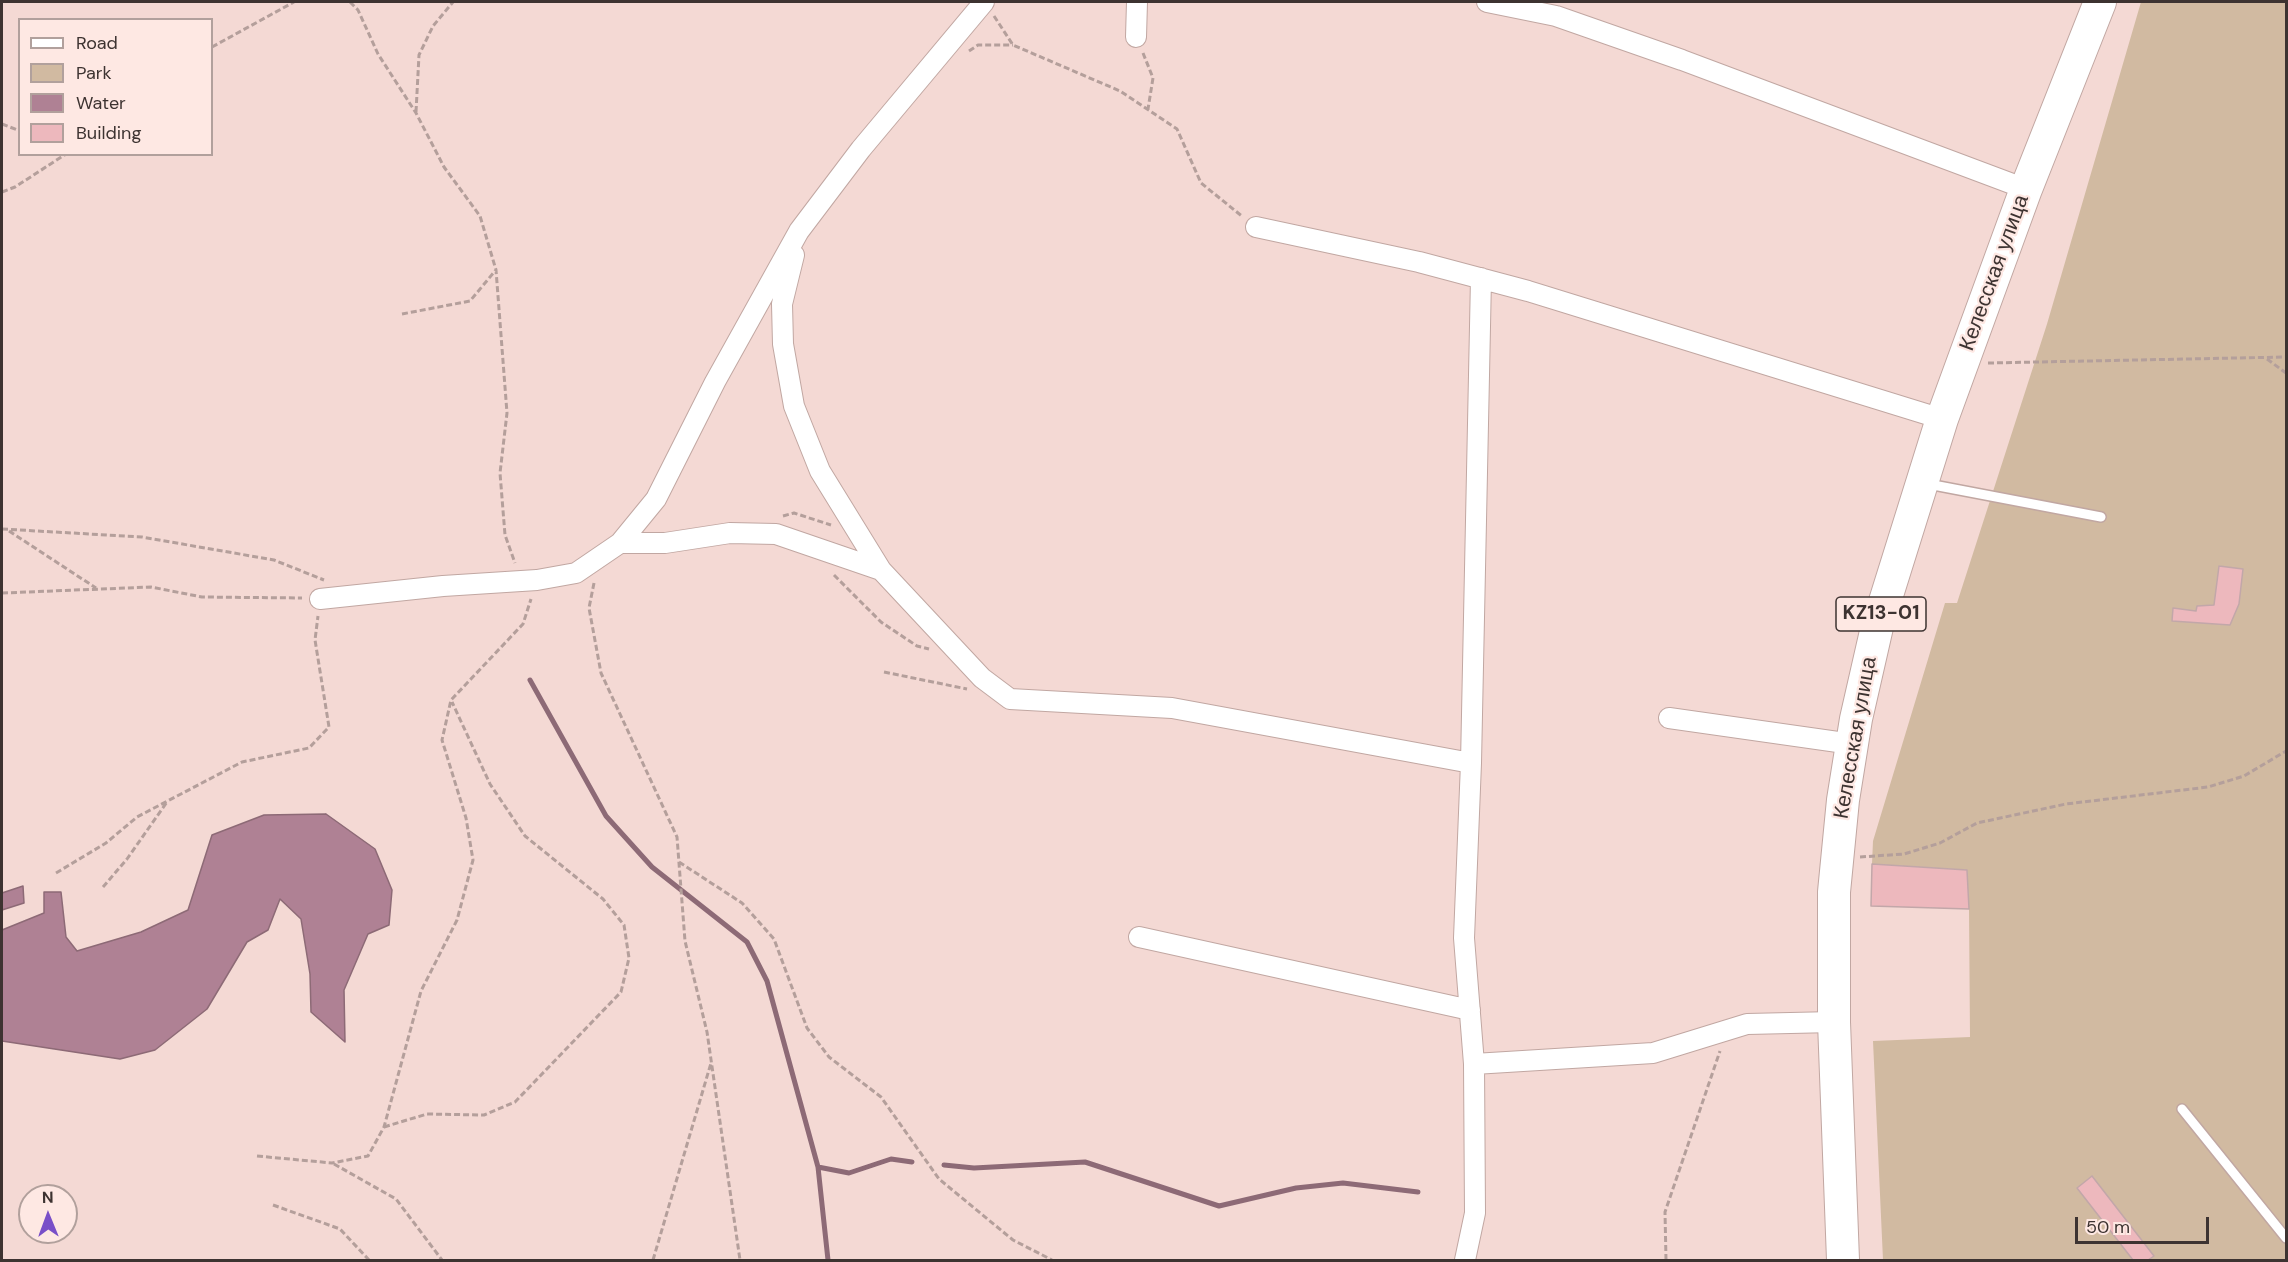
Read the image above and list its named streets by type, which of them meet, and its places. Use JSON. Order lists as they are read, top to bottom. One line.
{"streets":{"main road":["Келесская улица","KZ13-01"]},"legend":["Road","Park","Water","Building"],"scale_bar":"50 m","north":"top"}
